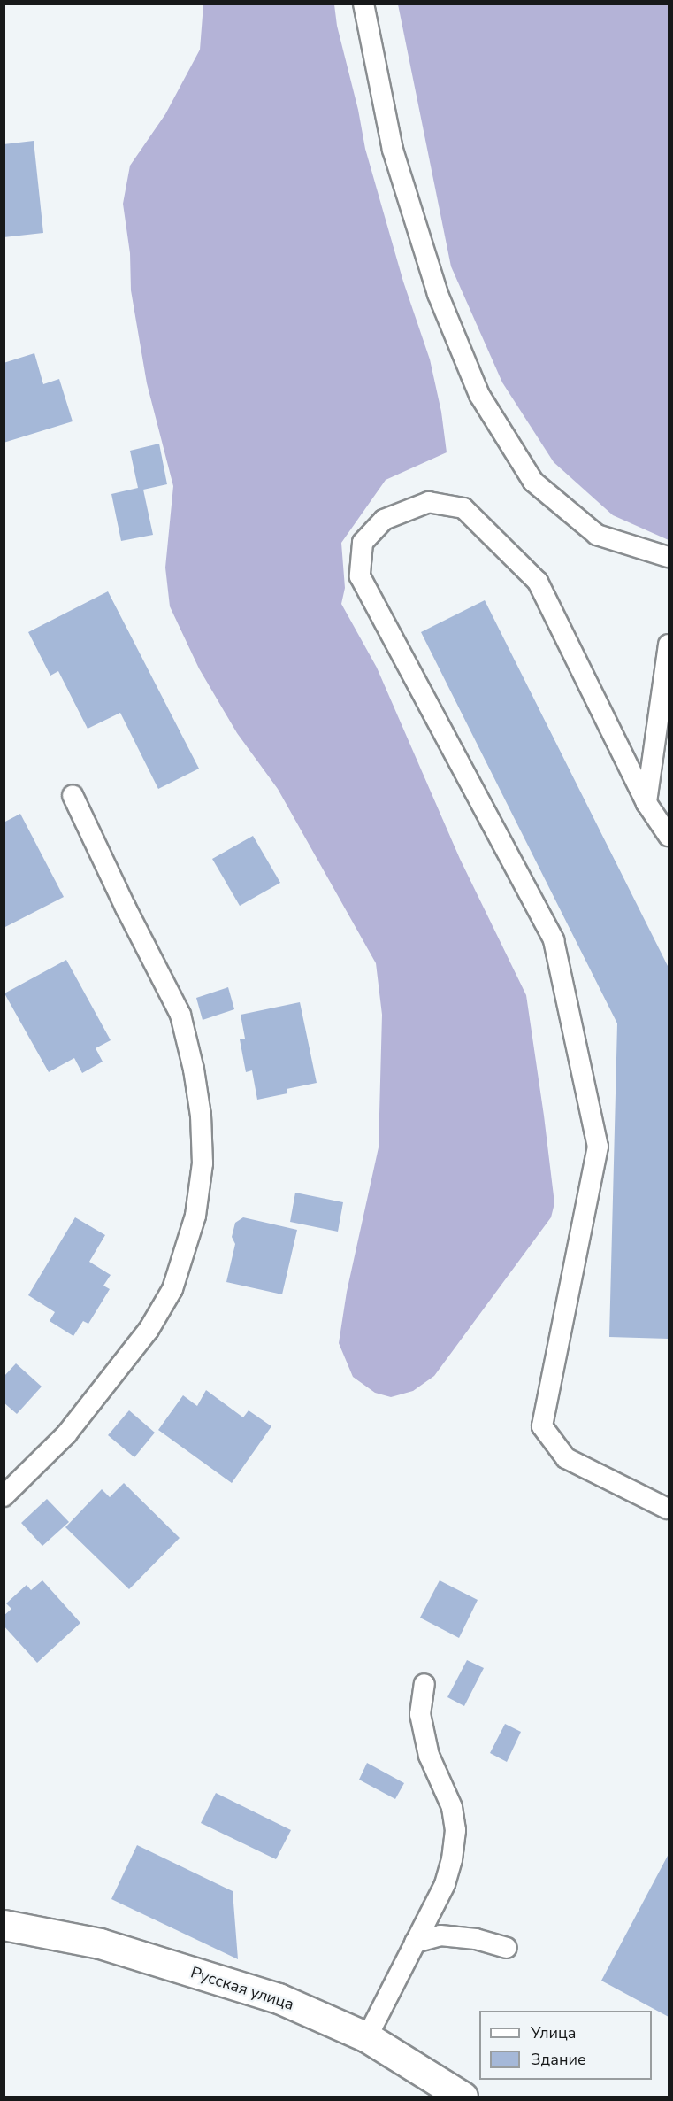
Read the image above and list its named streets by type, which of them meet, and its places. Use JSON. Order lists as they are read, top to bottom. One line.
{"streets":{"street":["Русская улица"]},"legend":["Улица","Здание"]}
